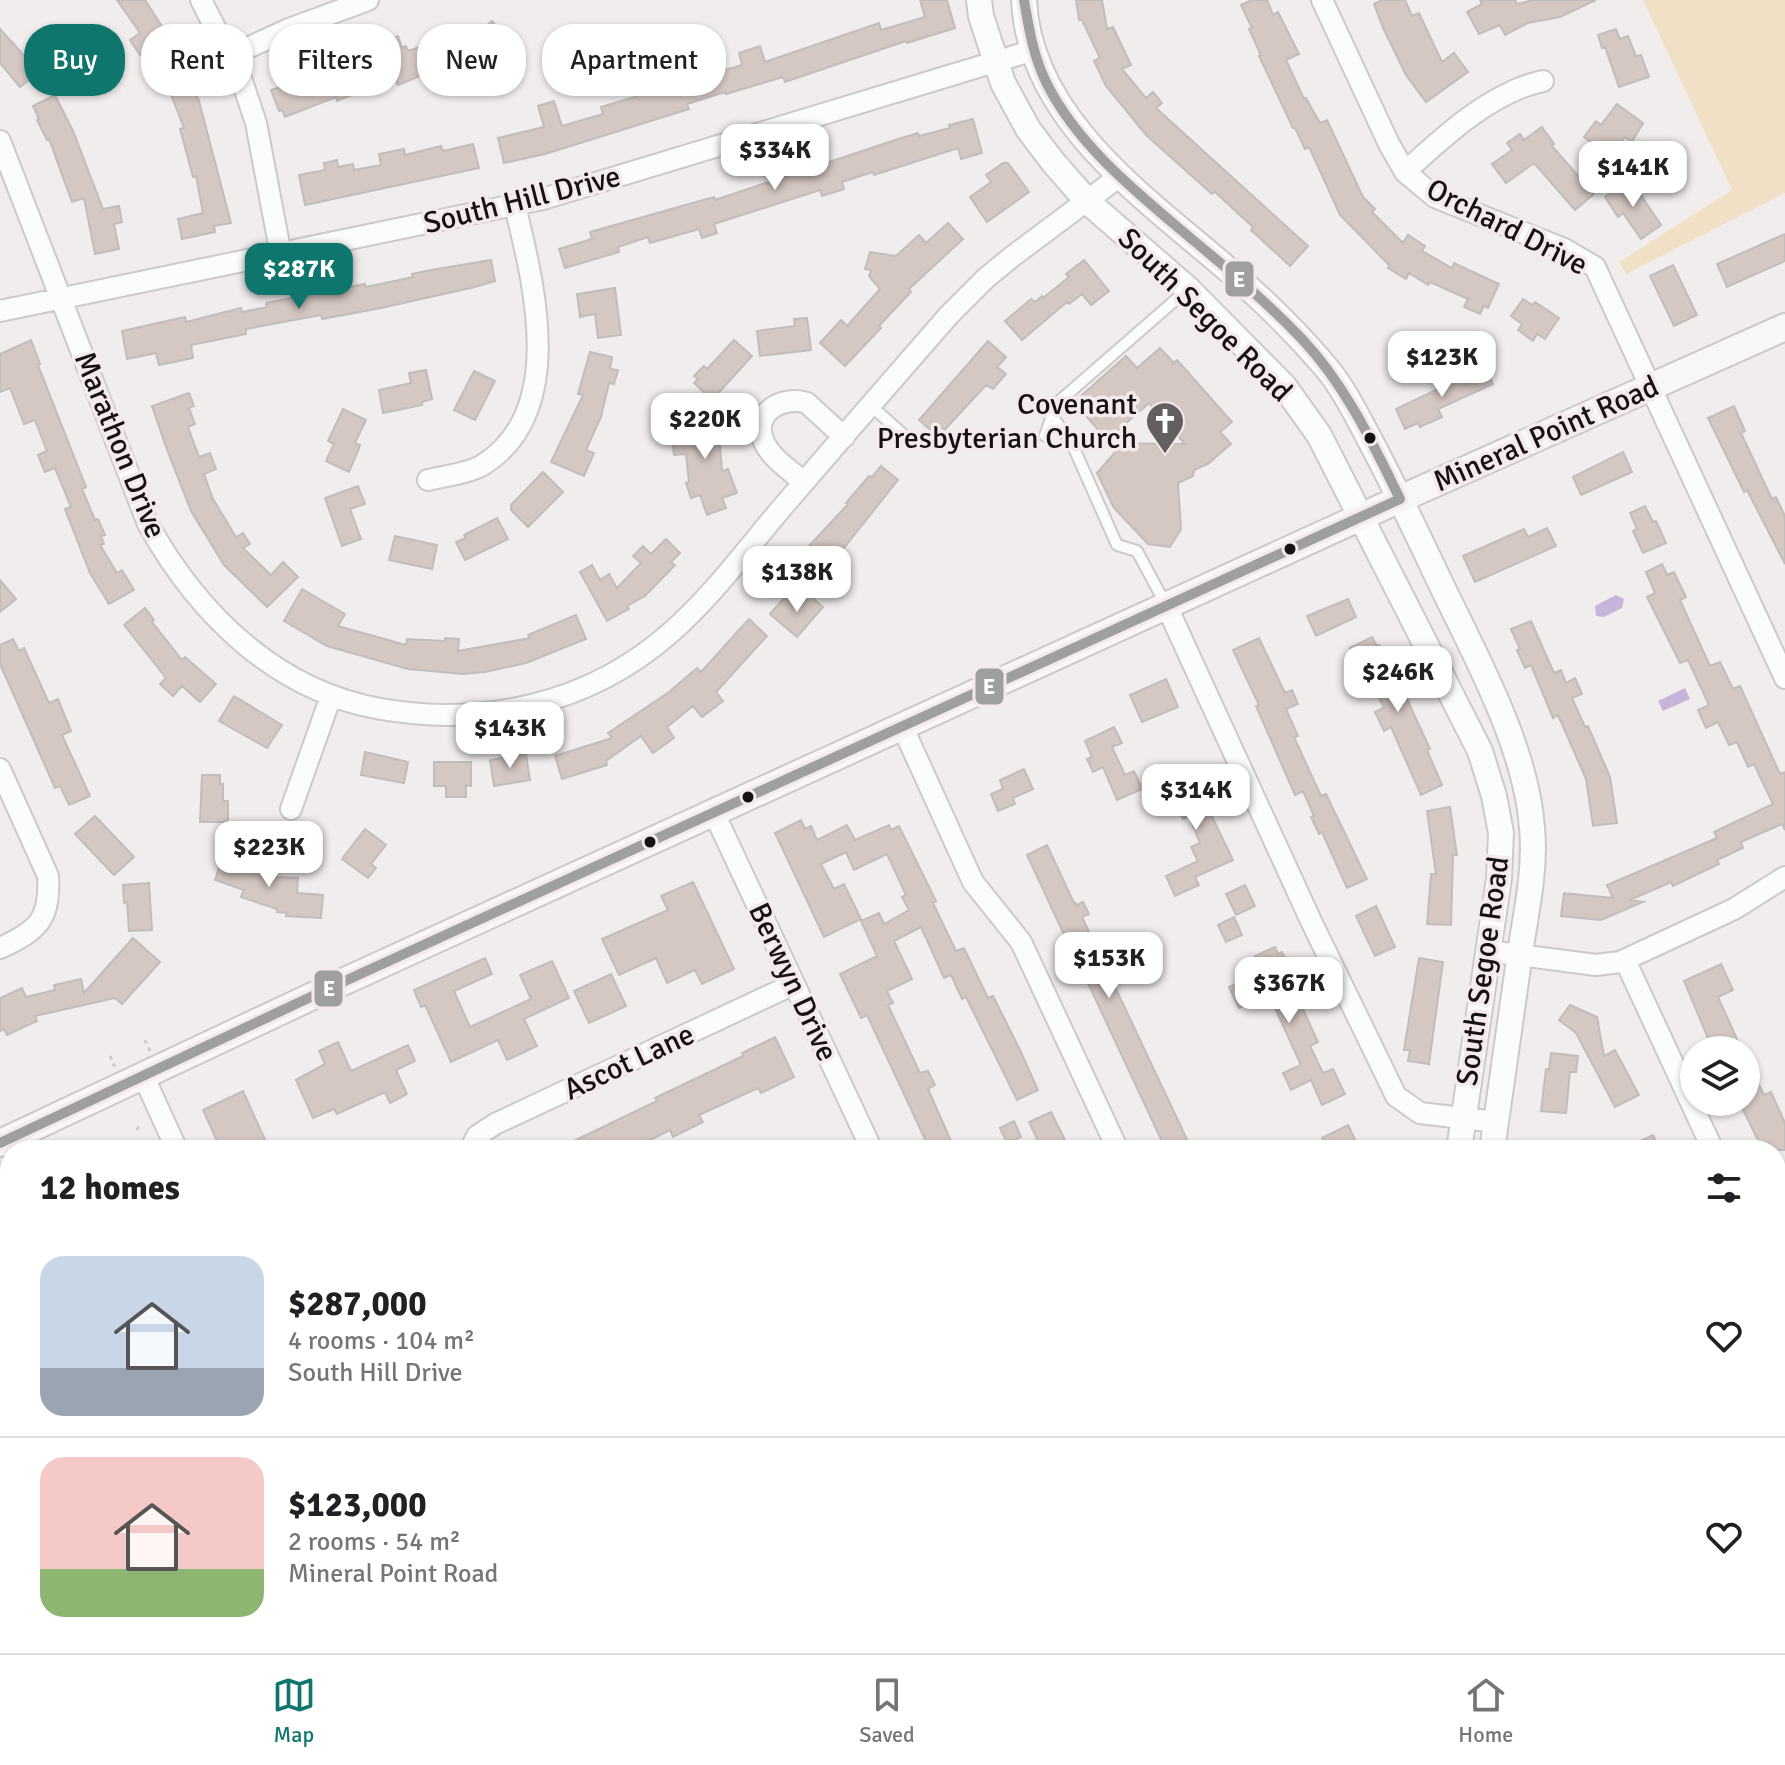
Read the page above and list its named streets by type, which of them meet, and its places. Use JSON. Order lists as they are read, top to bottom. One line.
{"streets":{"main road":["Mineral Point Road"],"street":["South Hill Drive","Orchard Drive","South Segoe Road","Marathon Drive","Berwyn Drive","Ascot Lane"]},"crossings":[["South Hill Drive","South Segoe Road"],["South Hill Drive","Marathon Drive"],["Orchard Drive","Mineral Point Road"],["South Segoe Road","Mineral Point Road"],["South Segoe Road","Marathon Drive"],["Mineral Point Road","Berwyn Drive"],["Berwyn Drive","Ascot Lane"]],"places":{"church":["Covenant Presbyterian Church"]},"lines":["transit line E"],"page":{"chip":["Buy","Rent","Filters","New","Apartment"],"price":["$334K","$141K","$287K","$123K","$220K","$138K","$246K","$143K","$314K","$223K","$153K","$367K"],"heading":"12 homes","list":[{"name":"$287,000","note":"4 rooms · 104 m² · South Hill Drive"},{"name":"$123,000","note":"2 rooms · 54 m² · Mineral Point Road"}],"tabs":["Map","Saved","Home"]}}
